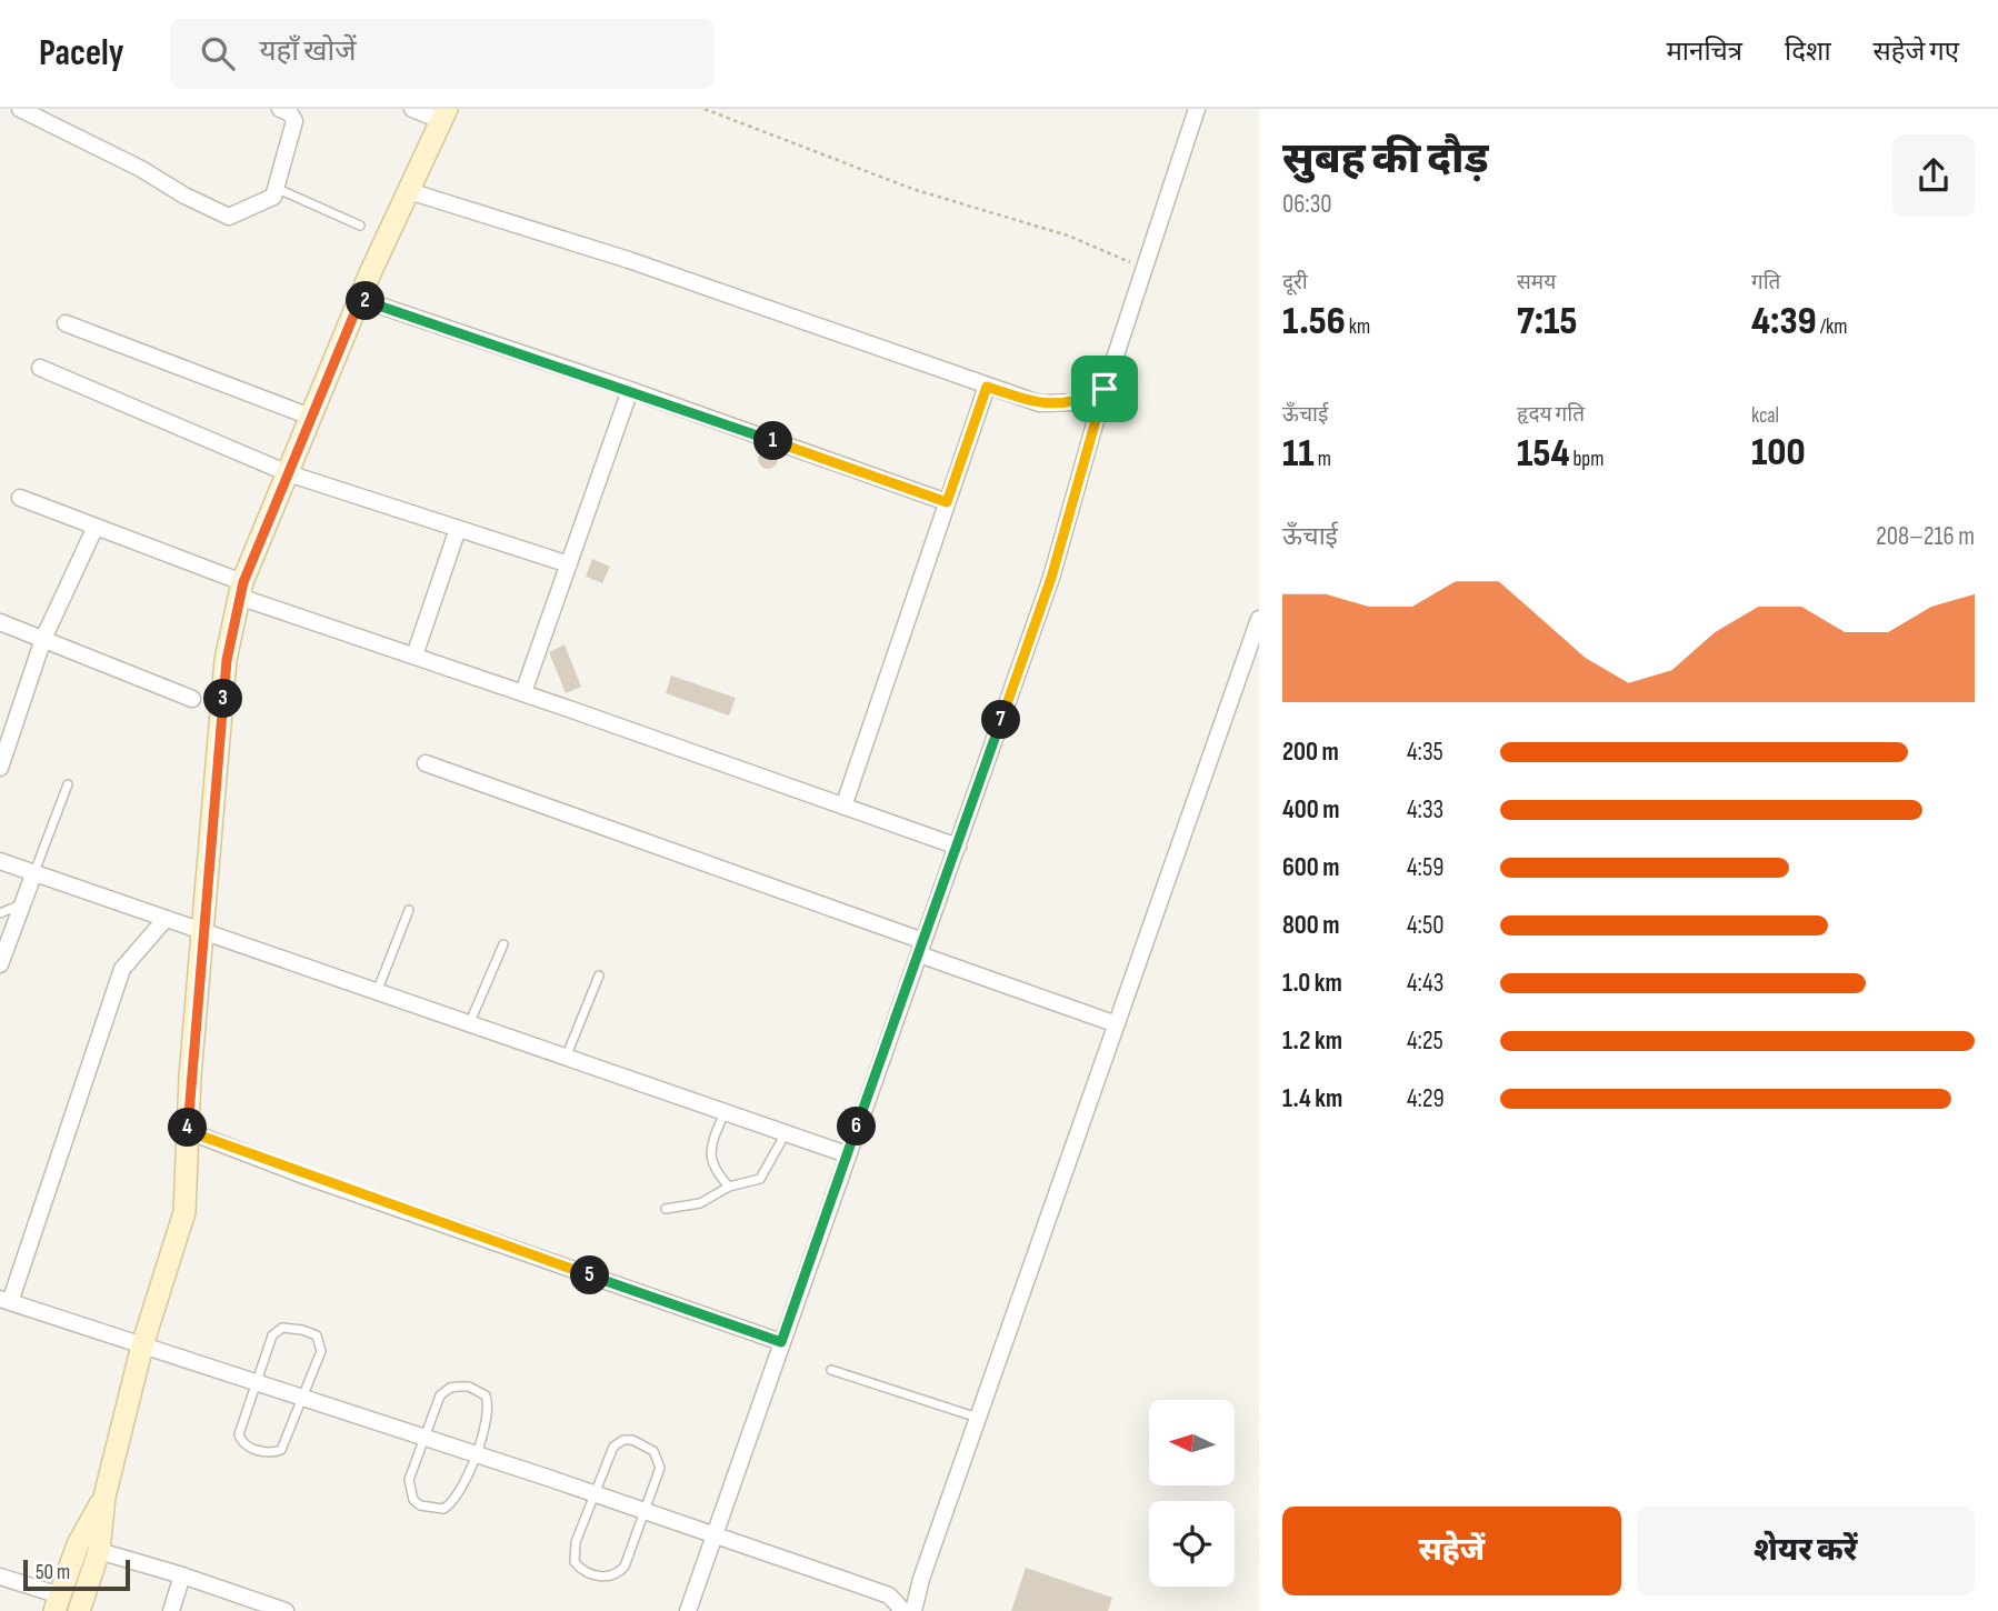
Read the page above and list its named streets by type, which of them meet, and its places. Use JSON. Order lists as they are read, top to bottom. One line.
{"scale_bar":"50 m","north":"left","page":{"header":"Pacely","search":"यहाँ खोजें","nav":["मानचित्र","दिशा","सहेजे गए"],"heading":["सुबह की दौड़","06:30"],"stats":[["दूरी","1.56 km"],["समय","7:15"],["गति","4:39 /km"],["ऊँचाई","11 m"],["हृदय गति","154 bpm"],["kcal","100"]],"pins":["2","1","3","7","6","4","5"],"chart":["ऊँचाई","208–216 m"],"list":[{"name":"200 m","note":"4:35"},{"name":"400 m","note":"4:33"},{"name":"600 m","note":"4:59"},{"name":"800 m","note":"4:50"},{"name":"1.0 km","note":"4:43"},{"name":"1.2 km","note":"4:25"},{"name":"1.4 km","note":"4:29"}],"buttons":["सहेजें","शेयर करें"],"scale":"50 m"}}
